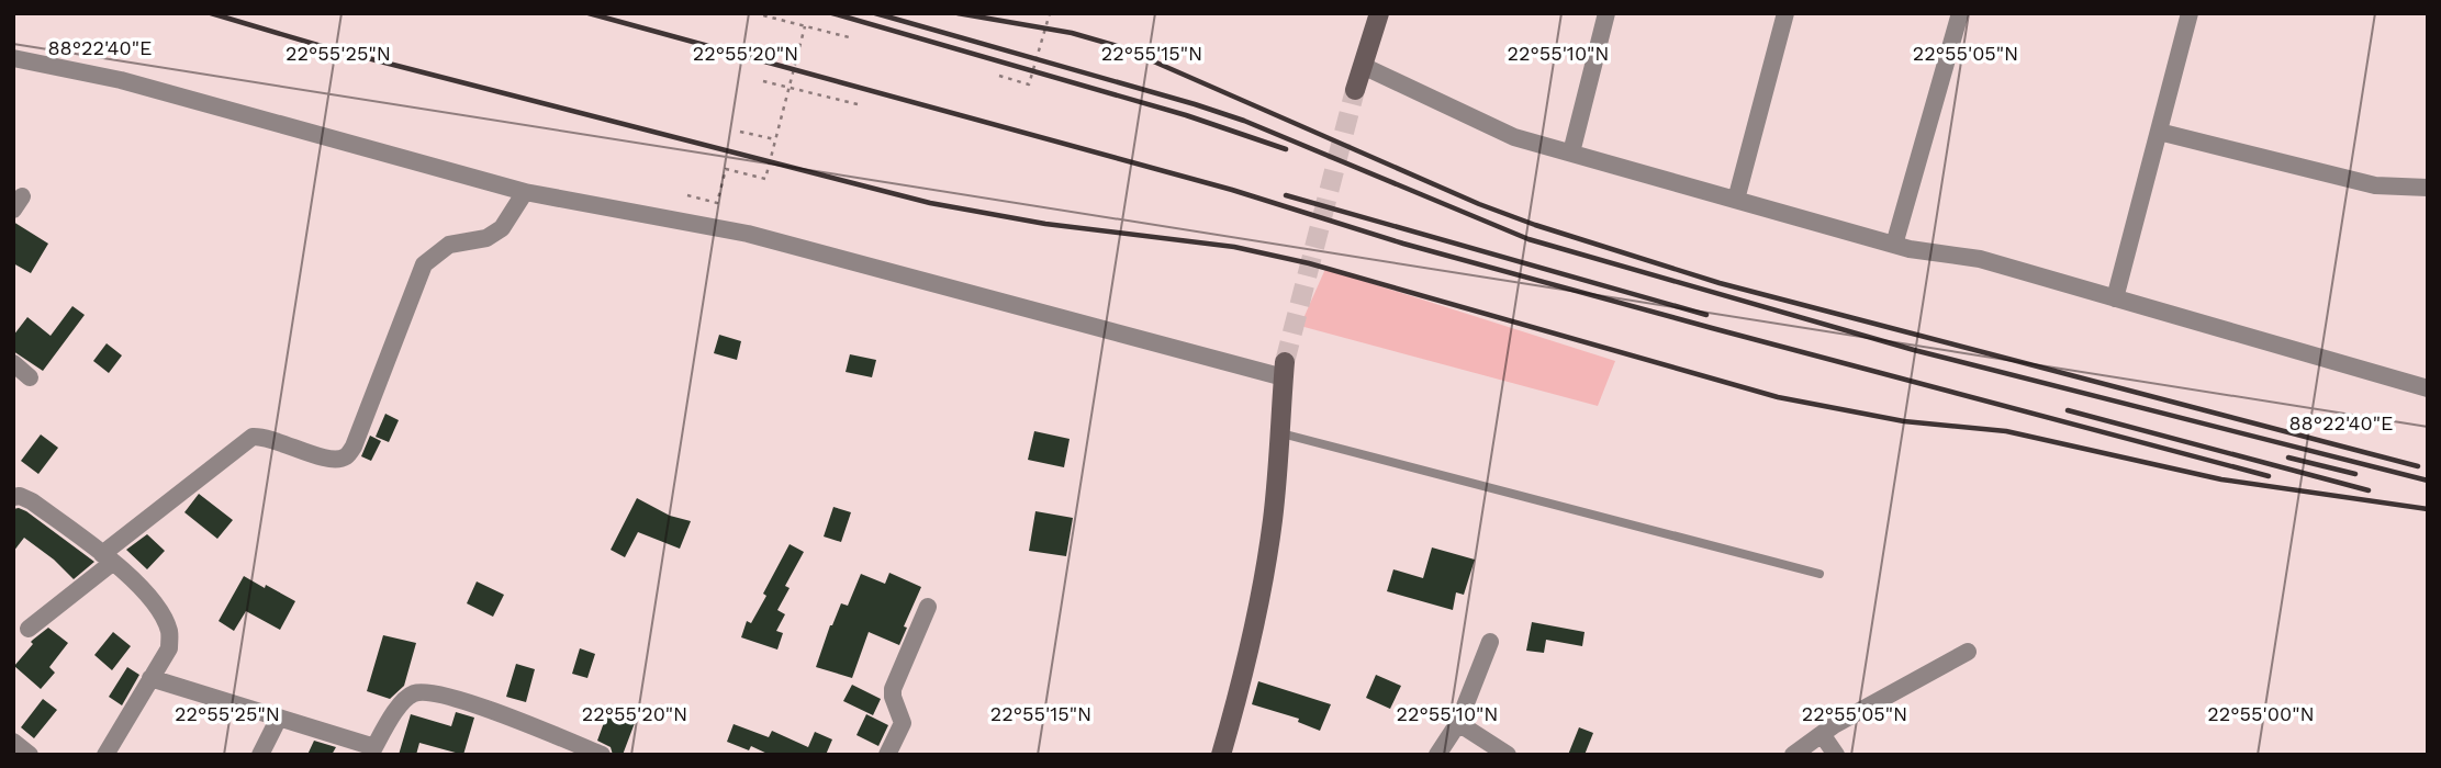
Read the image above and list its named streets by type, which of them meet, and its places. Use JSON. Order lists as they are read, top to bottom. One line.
{"coordinates":["88°22'40\"E","22°55'25\"N","22°55'15\"N","22°55'20\"N","22°55'10\"N","22°55'05\"N","22°55'00\"N"]}
